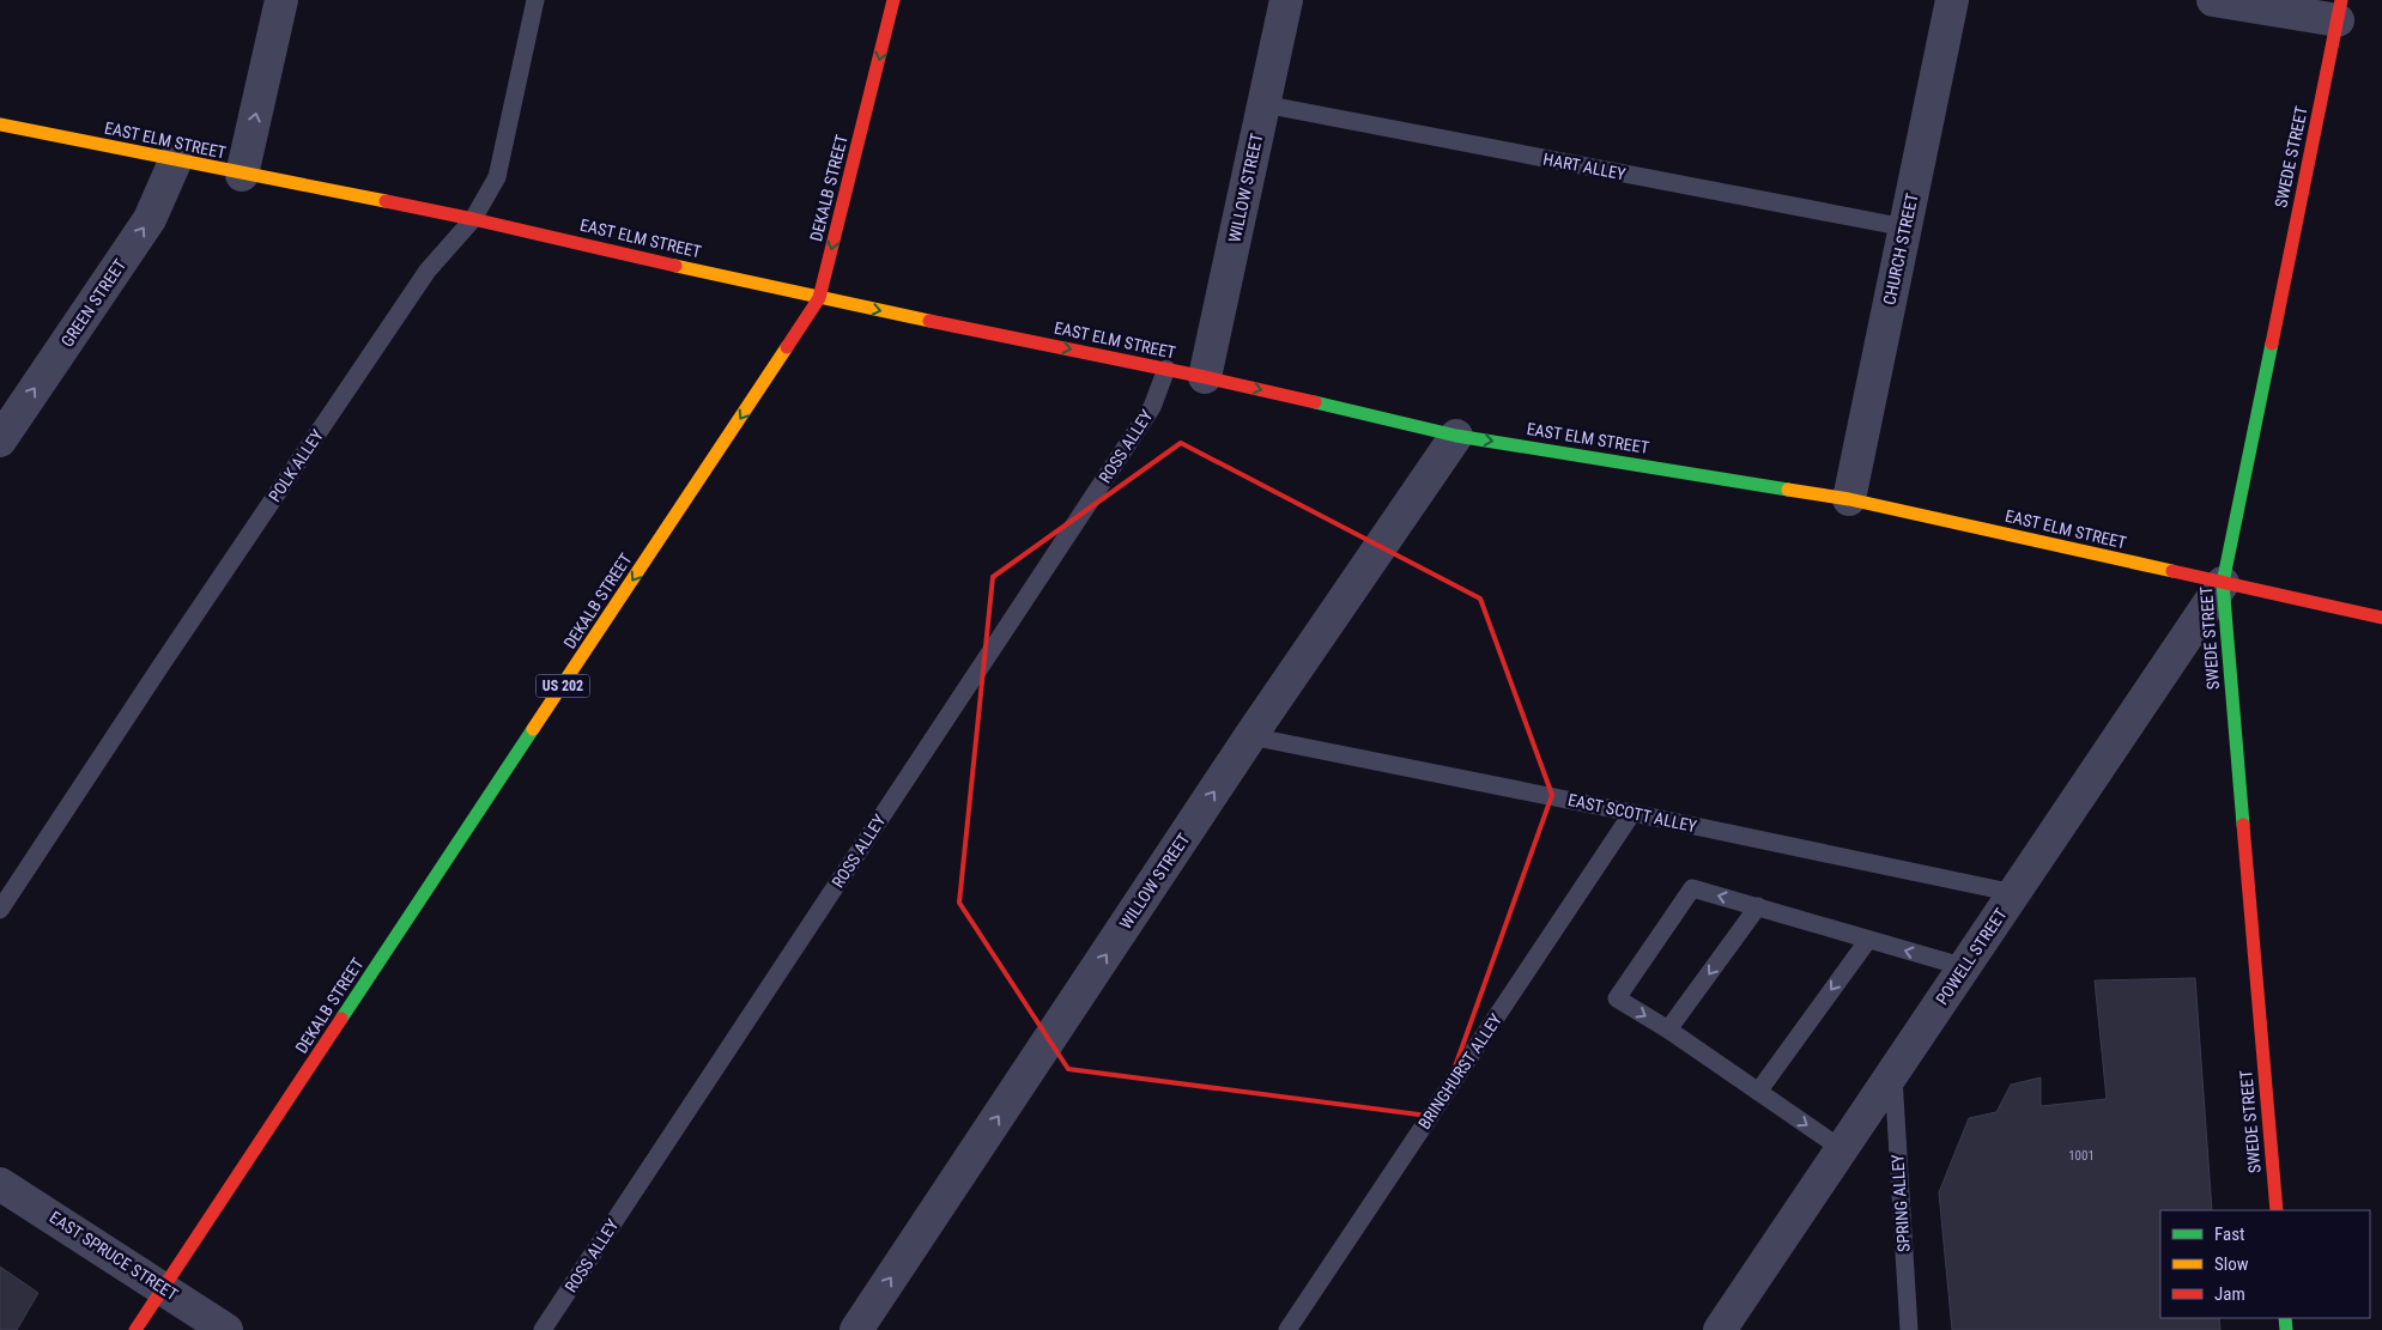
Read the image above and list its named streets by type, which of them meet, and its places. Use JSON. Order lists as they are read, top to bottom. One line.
{"streets":{"main road":["EAST ELM STREET","SWEDE STREET","DEKALB STREET","US 202"],"street":["WILLOW STREET","CHURCH STREET","GREEN STREET","POWELL STREET","EAST SPRUCE STREET"],"lane":["HART ALLEY","ROSS ALLEY","POLK ALLEY","EAST SCOTT ALLEY","BRINGHURST ALLEY","SPRING ALLEY"]},"crossings":[["EAST ELM STREET","SWEDE STREET"],["EAST ELM STREET","DEKALB STREET"],["EAST ELM STREET","WILLOW STREET"],["EAST ELM STREET","CHURCH STREET"],["EAST ELM STREET","GREEN STREET"],["EAST ELM STREET","ROSS ALLEY"],["EAST ELM STREET","POLK ALLEY"],["EAST ELM STREET","POWELL STREET"],["SWEDE STREET","POWELL STREET"],["HART ALLEY","WILLOW STREET"],["HART ALLEY","CHURCH STREET"],["DEKALB STREET","EAST SPRUCE STREET"],["WILLOW STREET","EAST SCOTT ALLEY"],["EAST SCOTT ALLEY","POWELL STREET"],["EAST SCOTT ALLEY","BRINGHURST ALLEY"],["POWELL STREET","SPRING ALLEY"]],"one_way":["EAST ELM STREET","DEKALB STREET","WILLOW STREET","GREEN STREET"],"house_numbers":["1001"],"legend":["Fast","Slow","Jam"]}
